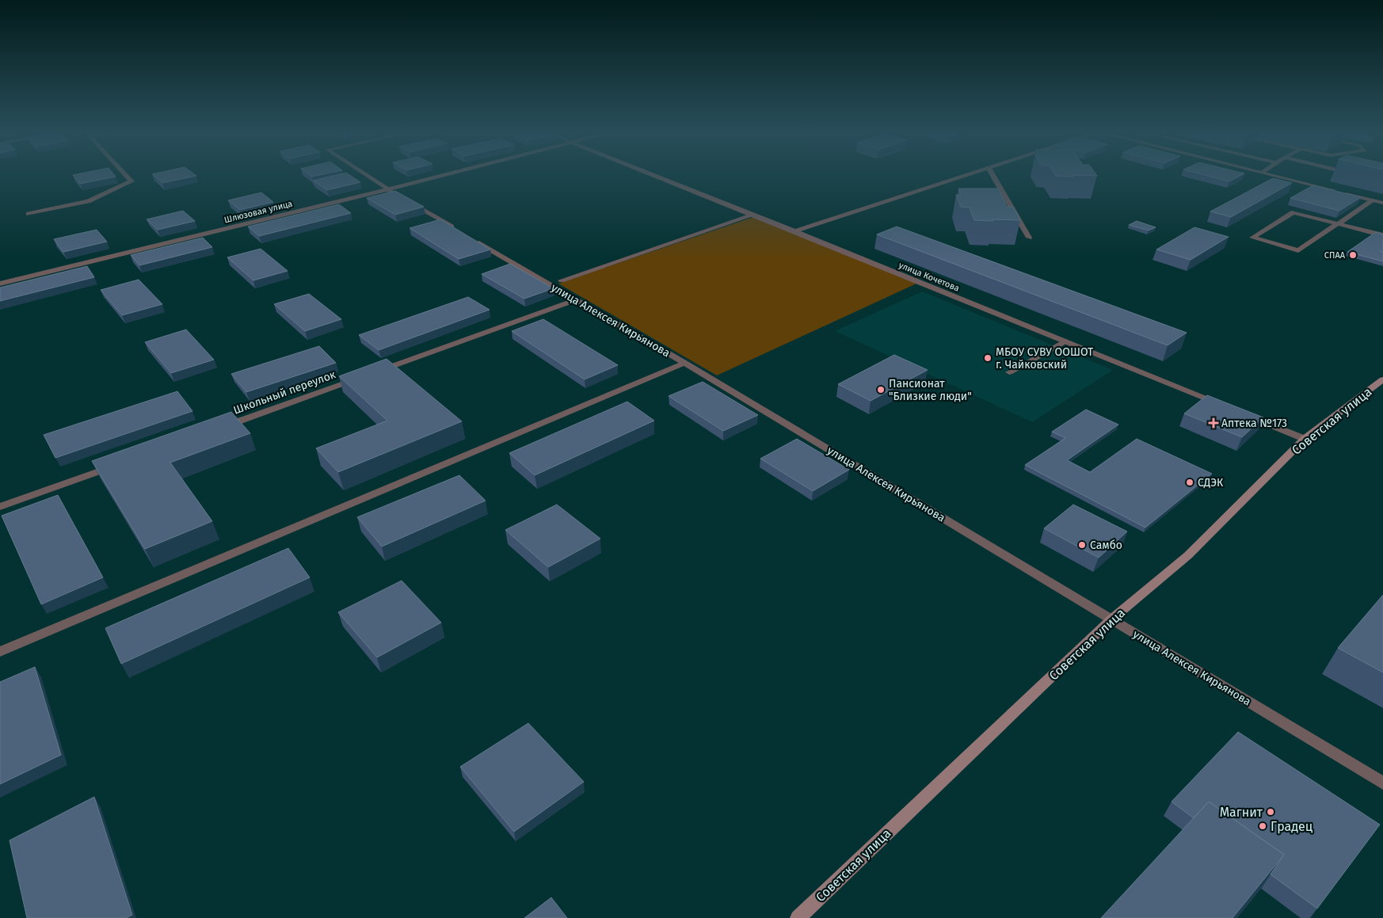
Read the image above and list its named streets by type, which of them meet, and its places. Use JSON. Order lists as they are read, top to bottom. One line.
{"streets":{"main road":["Советская улица"],"street":["Шлюзовая улица","улица Кочетова","улица Алексея Кирьянова","Школьный переулок"]},"crossings":[["улица Алексея Кирьянова","Школьный переулок"],["улица Алексея Кирьянова","Советская улица"]],"places":{"other":["СПАА","МБОУ СУВУ ООШОТ г. Чайковский","Пансионат \"Близкие люди\"","СДЭК","Самбо","Магнит","Градец"],"health":["Аптека №173"]}}
